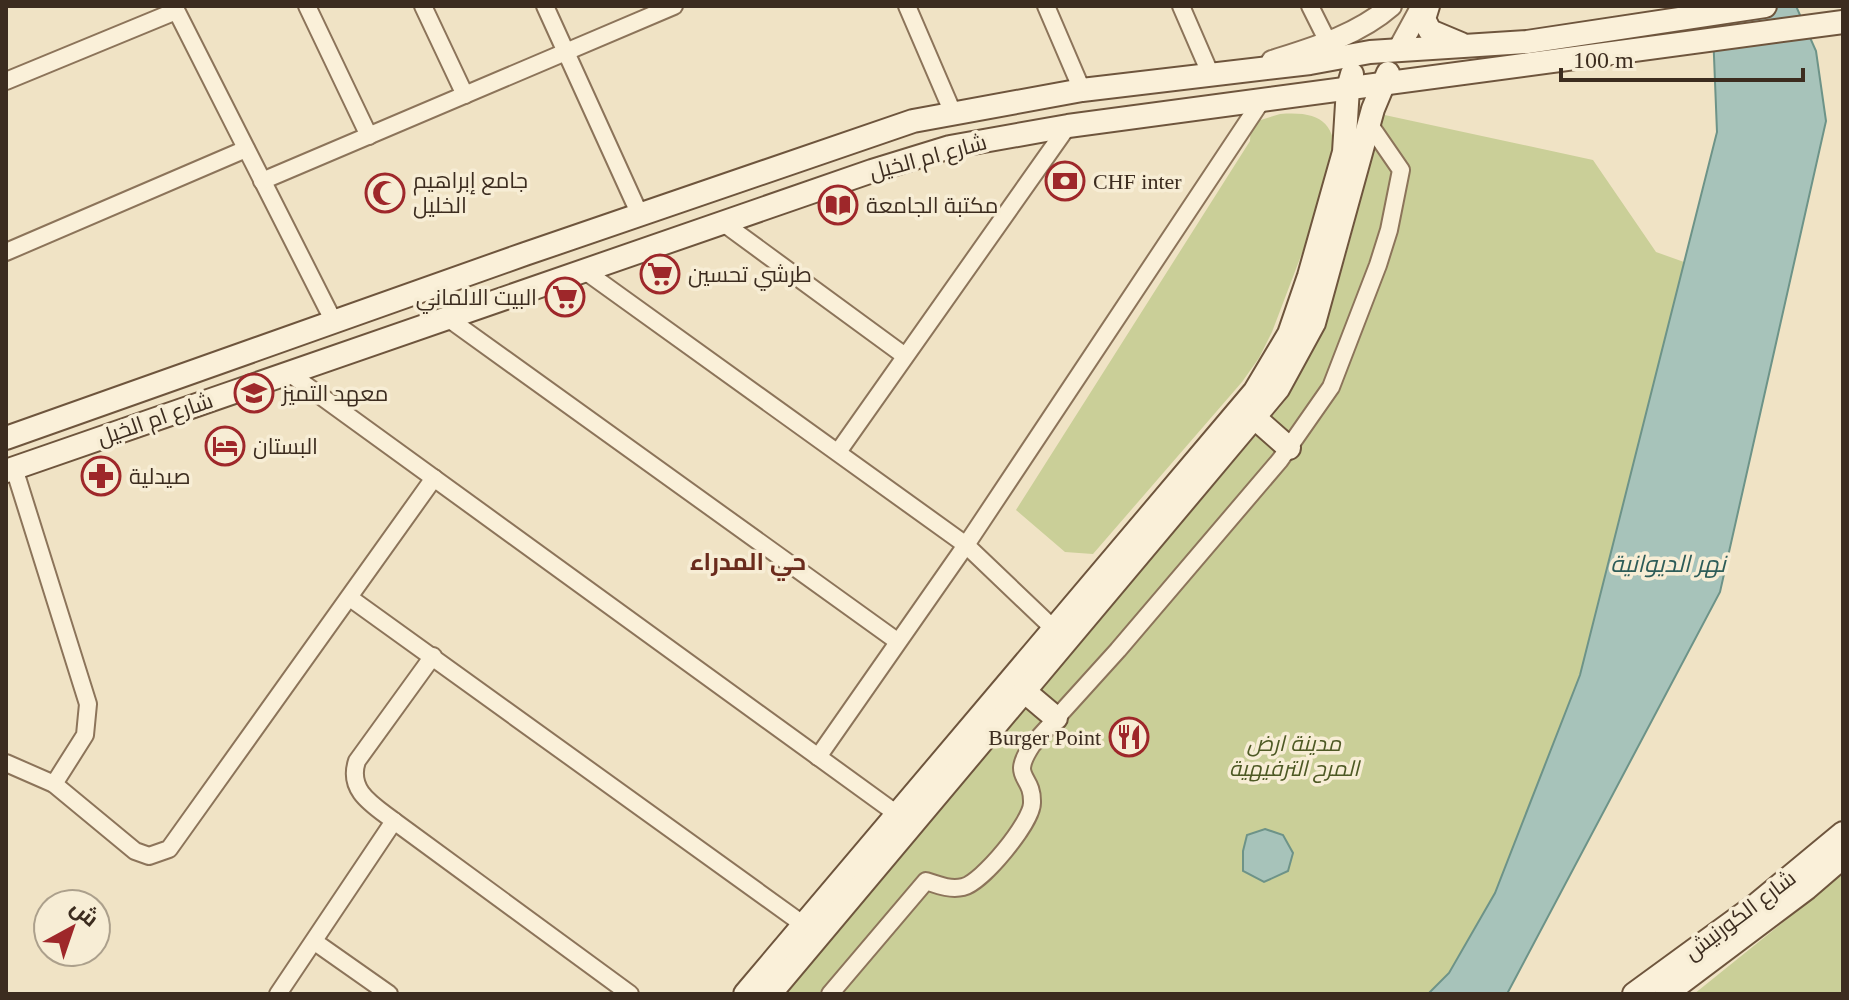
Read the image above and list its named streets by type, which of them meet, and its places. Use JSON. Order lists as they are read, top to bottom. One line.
{"streets":{"main road":["شارع ام الخيل","شارع الكورنيش"]},"districts":["حي المدراء"],"water":["نهر الديوانية"],"parks":["مدينة ارض المرح الترفيهية"],"places":{"bank":["CHF inter"],"mosque":["جامع إبراهيم الخليل"],"library":["مكتبة الجامعة"],"supermarket":["طرشي تحسين","البيت الالماني"],"school or university":["معهد التميز"],"hotel":["البستان"],"pharmacy":["صيدلية"],"restaurant":["Burger Point"]},"scale_bar":"100 m","north":"top right"}
